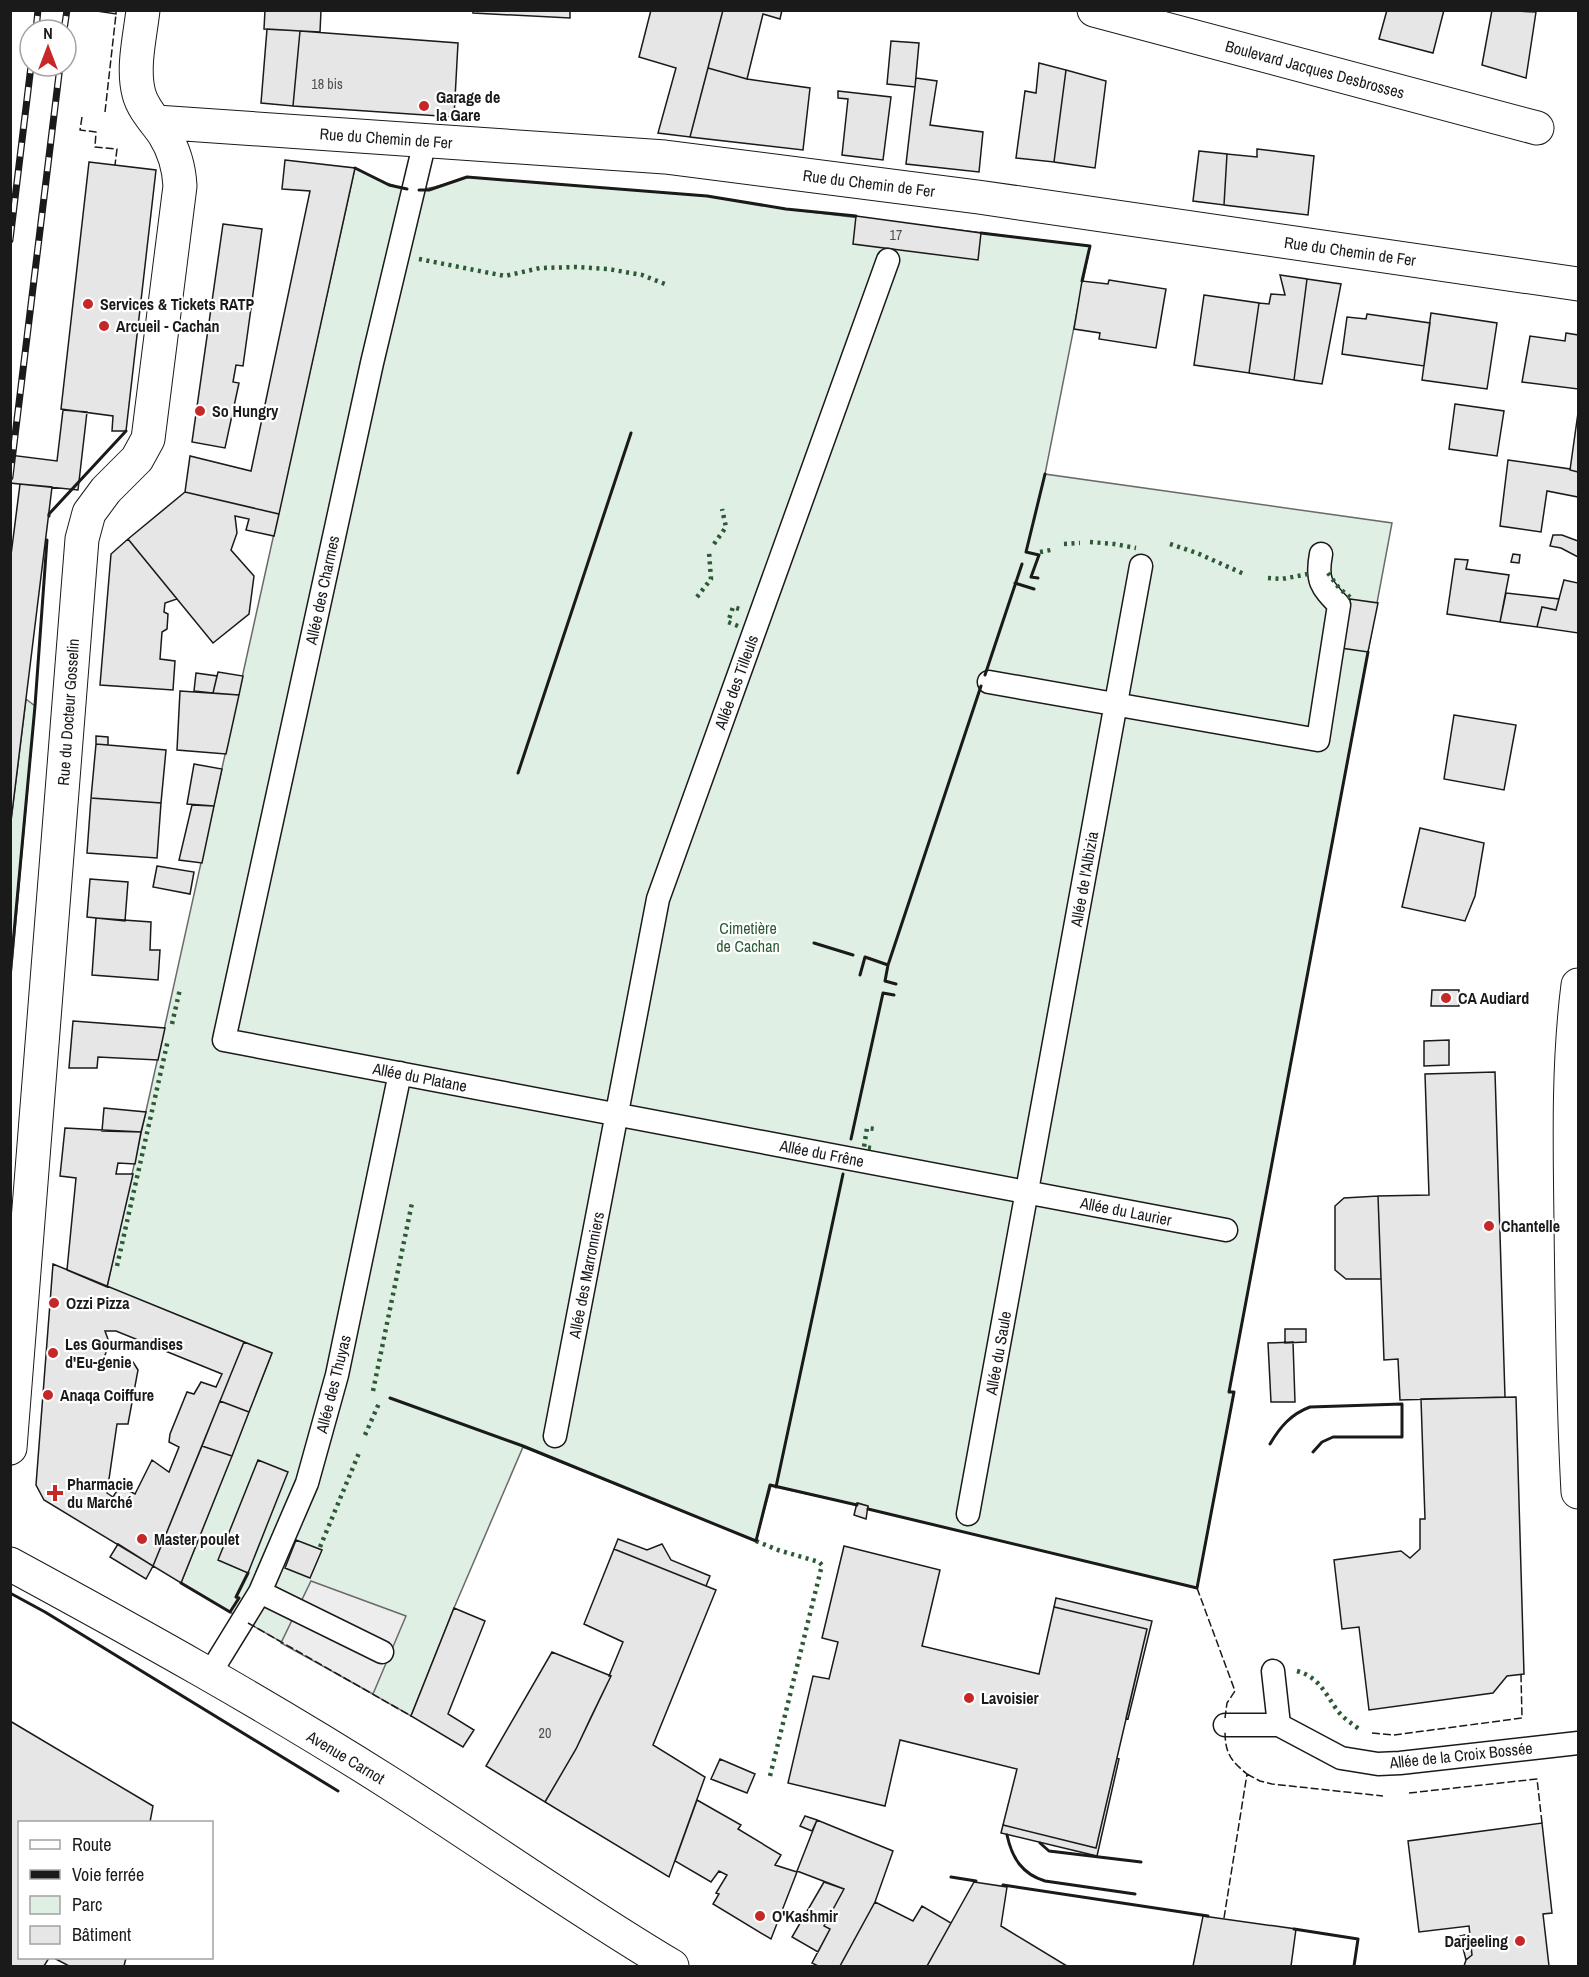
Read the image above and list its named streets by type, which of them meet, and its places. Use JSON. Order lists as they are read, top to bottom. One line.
{"streets":{"street":["Boulevard Jacques Desbrosses","Rue du Chemin de Fer","Rue du Docteur Gosselin","Avenue Carnot"],"lane":["Allée des Charmes","Allée des Tilleuls","Allée de l'Albizia","Allée du Platane","Allée du Frêne","Allée du Laurier","Allée des Marronniers","Allée du Saule","Allée des Thuyas","Allée de la Croix Bossée"]},"crossings":[["Rue du Chemin de Fer","Allée des Charmes"],["Rue du Chemin de Fer","Rue du Docteur Gosselin"],["Allée des Charmes","Allée du Platane"],["Allée des Tilleuls","Allée du Platane"],["Allée des Tilleuls","Allée du Frêne"],["Allée des Tilleuls","Allée des Marronniers"],["Allée de l'Albizia","Allée du Frêne"],["Allée de l'Albizia","Allée du Laurier"],["Allée de l'Albizia","Allée du Saule"],["Allée du Platane","Allée du Frêne"],["Allée du Platane","Allée des Marronniers"],["Allée du Platane","Allée des Thuyas"],["Allée du Frêne","Allée du Laurier"],["Allée du Frêne","Allée des Marronniers"],["Allée du Frêne","Allée du Saule"],["Allée du Laurier","Allée du Saule"],["Allée des Thuyas","Avenue Carnot"]],"parks":["Cimetière de Cachan"],"places":{"other":["Garage de la Gare","Services & Tickets RATP","Arcueil - Cachan","So Hungry","CA Audiard","Chantelle","Ozzi Pizza","Les Gourmandises d'Eu-genie","Anaqa Coiffure","Master poulet","Lavoisier","O'Kashmir","Darjeeling"],"health":["Pharmacie du Marché"]},"house_numbers":["18 bis","17","20"],"legend":["Route","Voie ferrée","Parc","Bâtiment"],"north":"top"}
